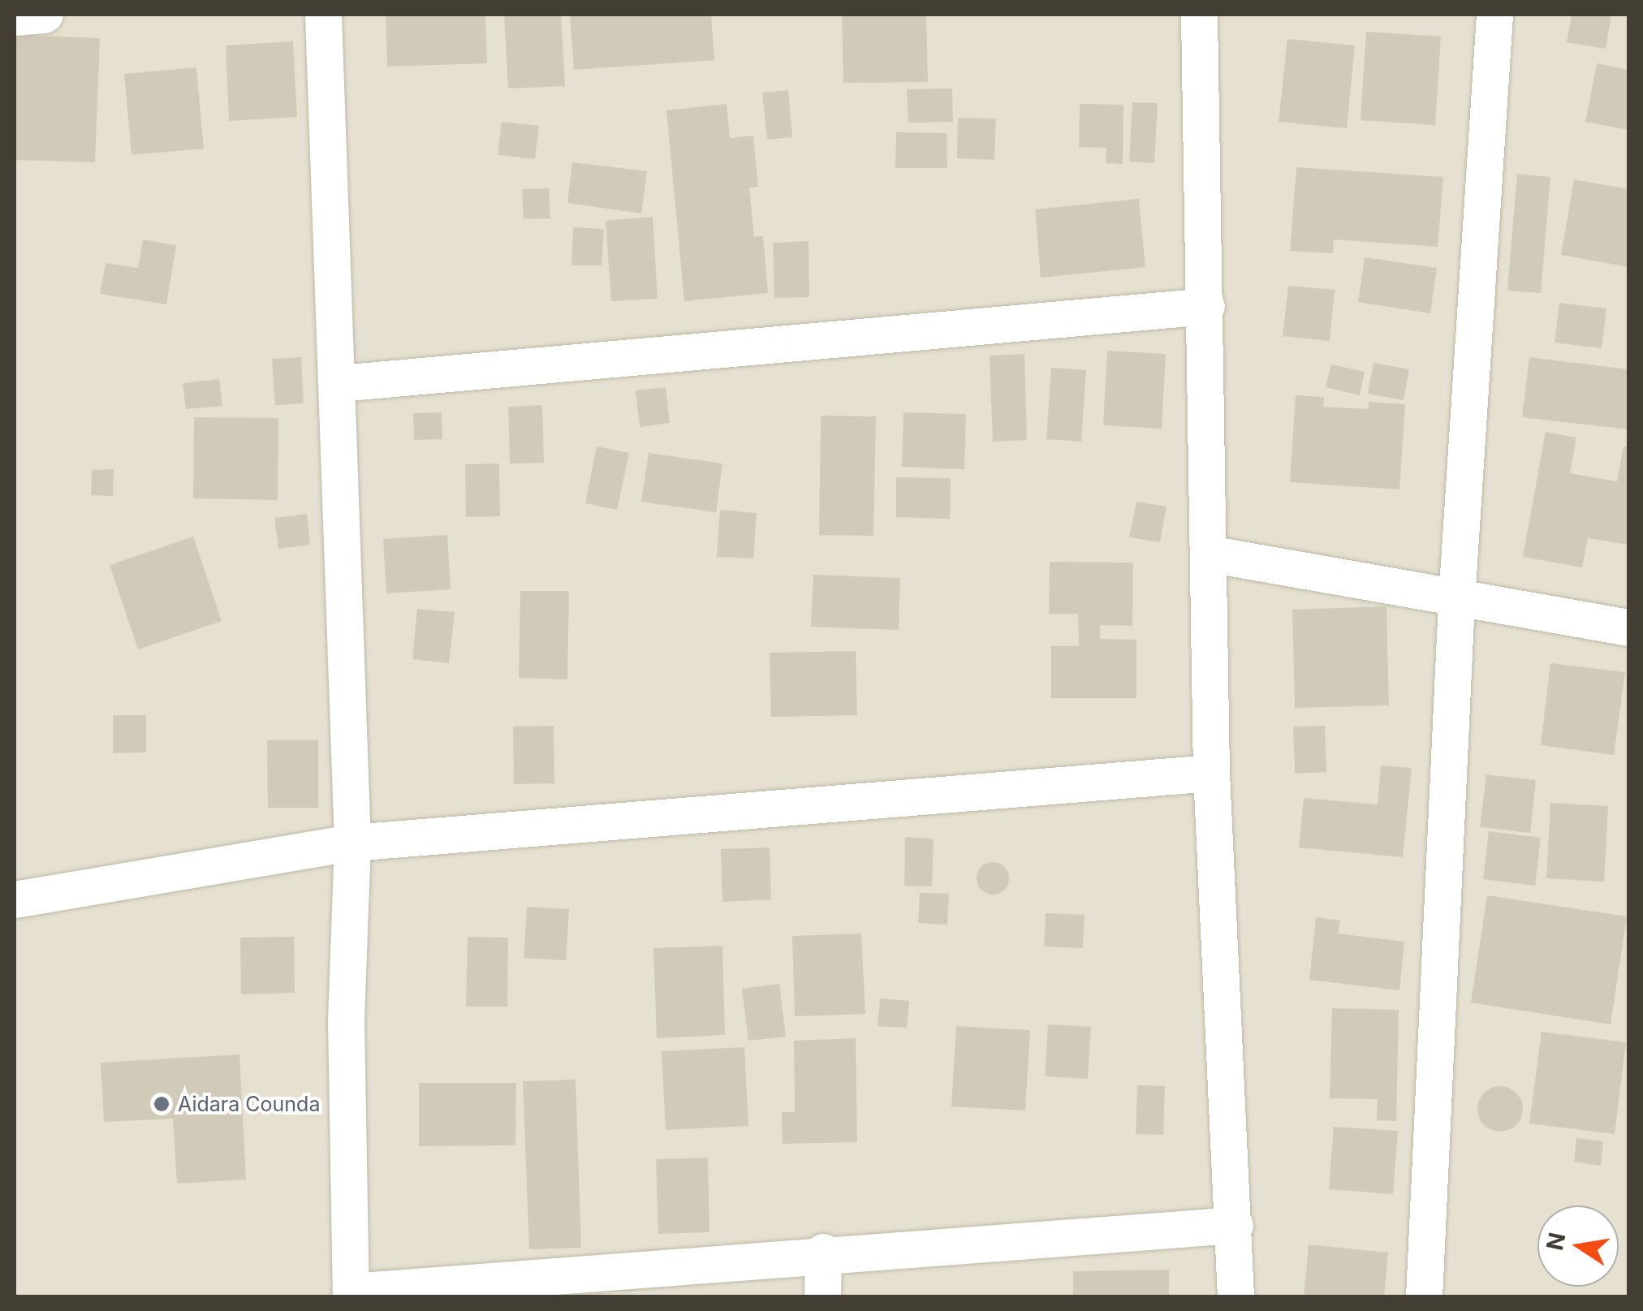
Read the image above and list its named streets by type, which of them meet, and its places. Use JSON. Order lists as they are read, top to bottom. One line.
{"places":["Aidara Counda"],"north":"left"}
